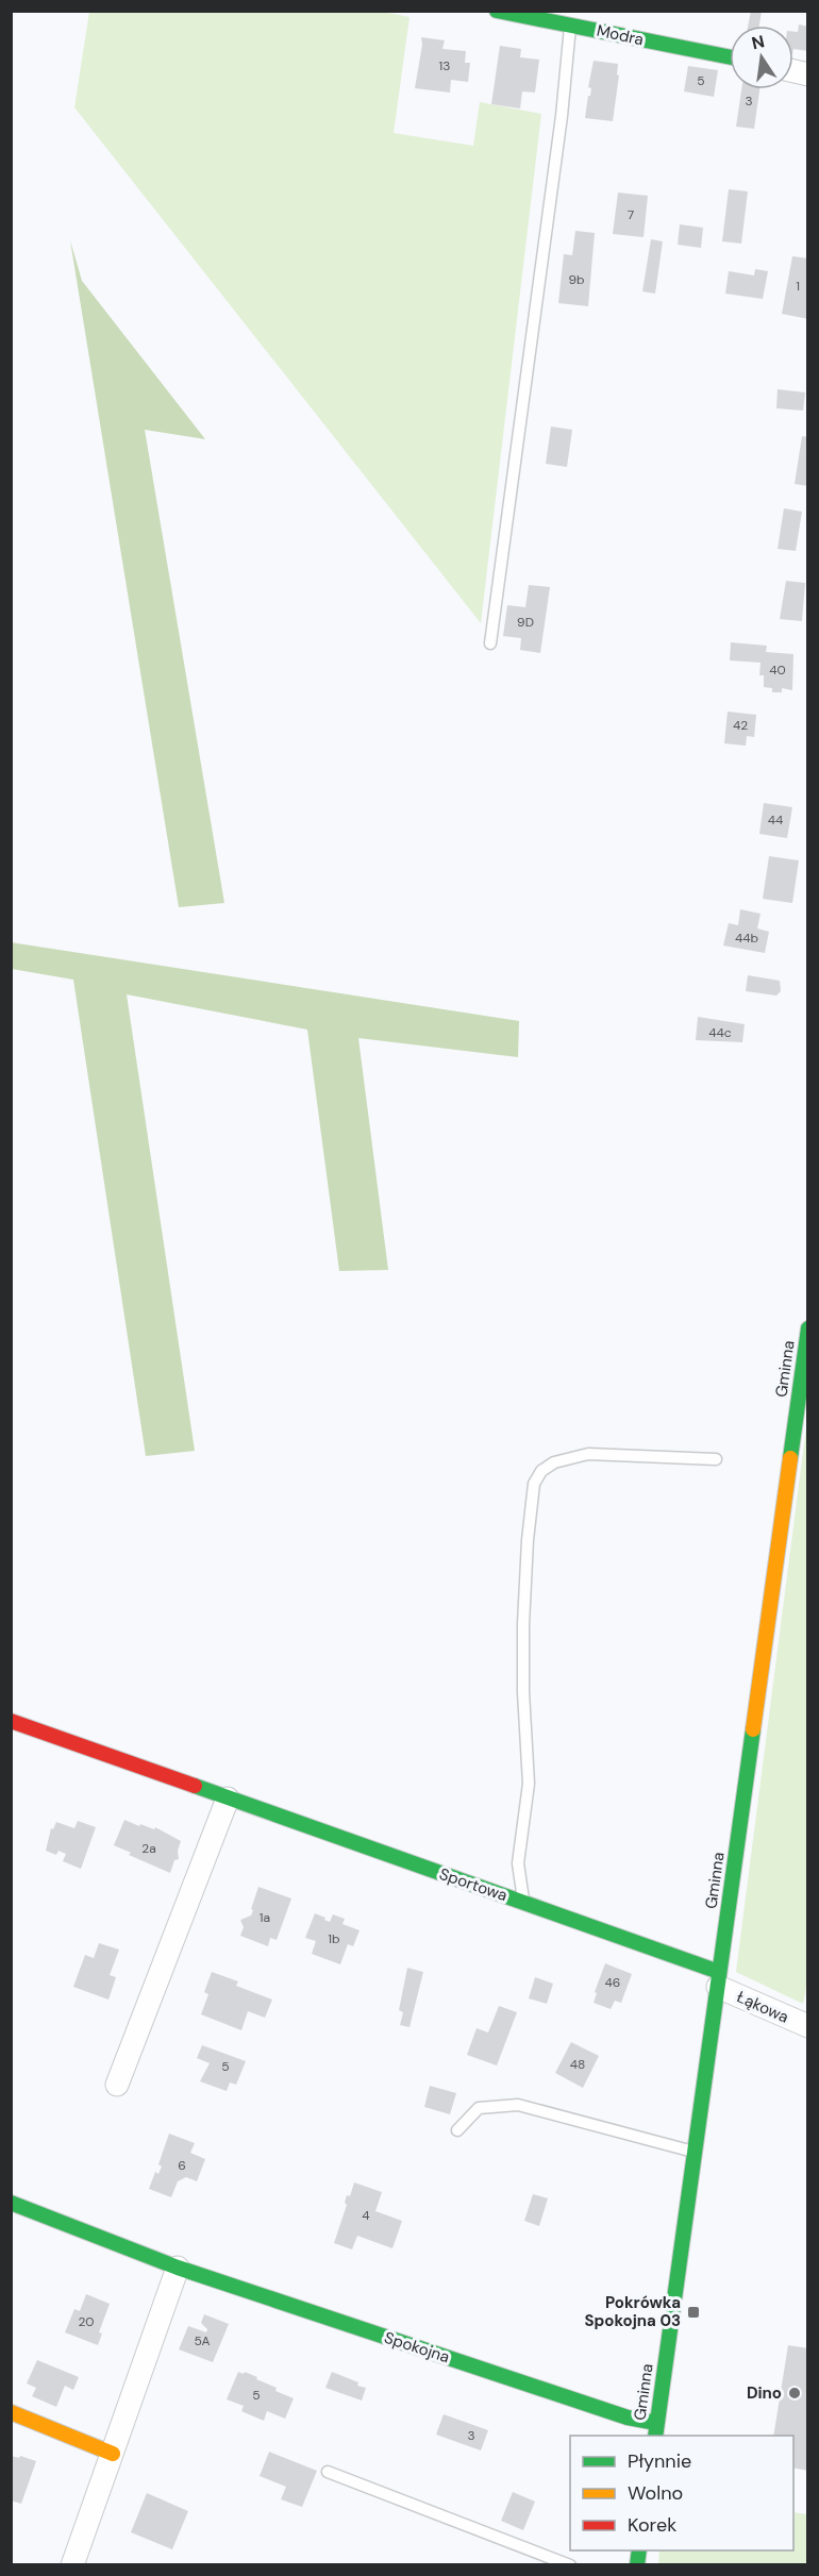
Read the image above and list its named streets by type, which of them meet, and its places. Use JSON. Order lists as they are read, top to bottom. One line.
{"streets":{"street":["Modra","Gminna","Sportowa","Łąkowa","Spokojna"]},"crossings":[["Gminna","Sportowa"],["Gminna","Łąkowa"],["Gminna","Spokojna"],["Sportowa","Łąkowa"]],"places":{"transit":["Pokrówka Spokojna 03"],"other":["Dino"]},"house_numbers":["13","5","3","7","9b","1","9D","40","42","44","44b","44c","2a","1a","1b","46","48","5","6","4","20","5A","5","3"],"legend":["Płynnie","Wolno","Korek"],"north":"top"}
